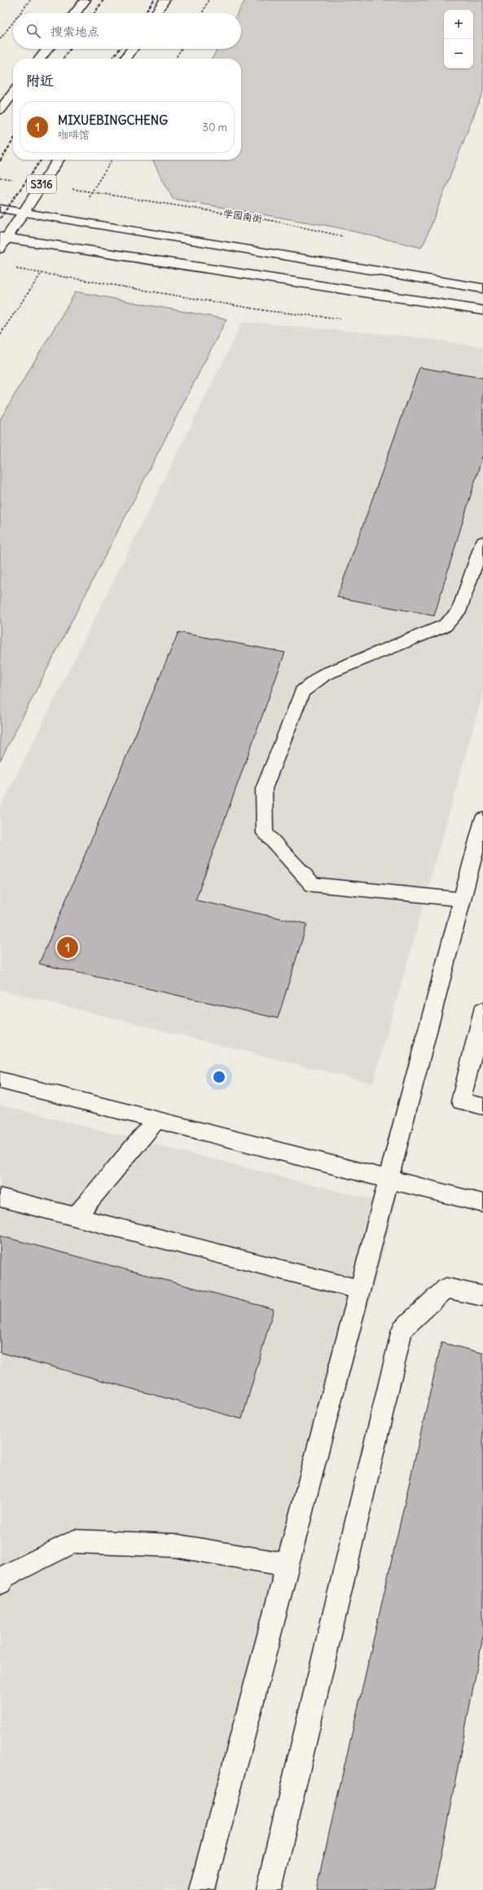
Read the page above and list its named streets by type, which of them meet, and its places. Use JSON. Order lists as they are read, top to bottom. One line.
{"streets":{"street":["S316"],"path":["学园南街"]},"crossings":[["S316","学园南街"]],"page":{"map_buttons":["+","−"],"search":"搜索地点","heading":"附近","list":[{"mark":"1","name":"MIXUEBINGCHENG","note":"咖啡馆","value":"30 m"}],"pins":"1"}}
